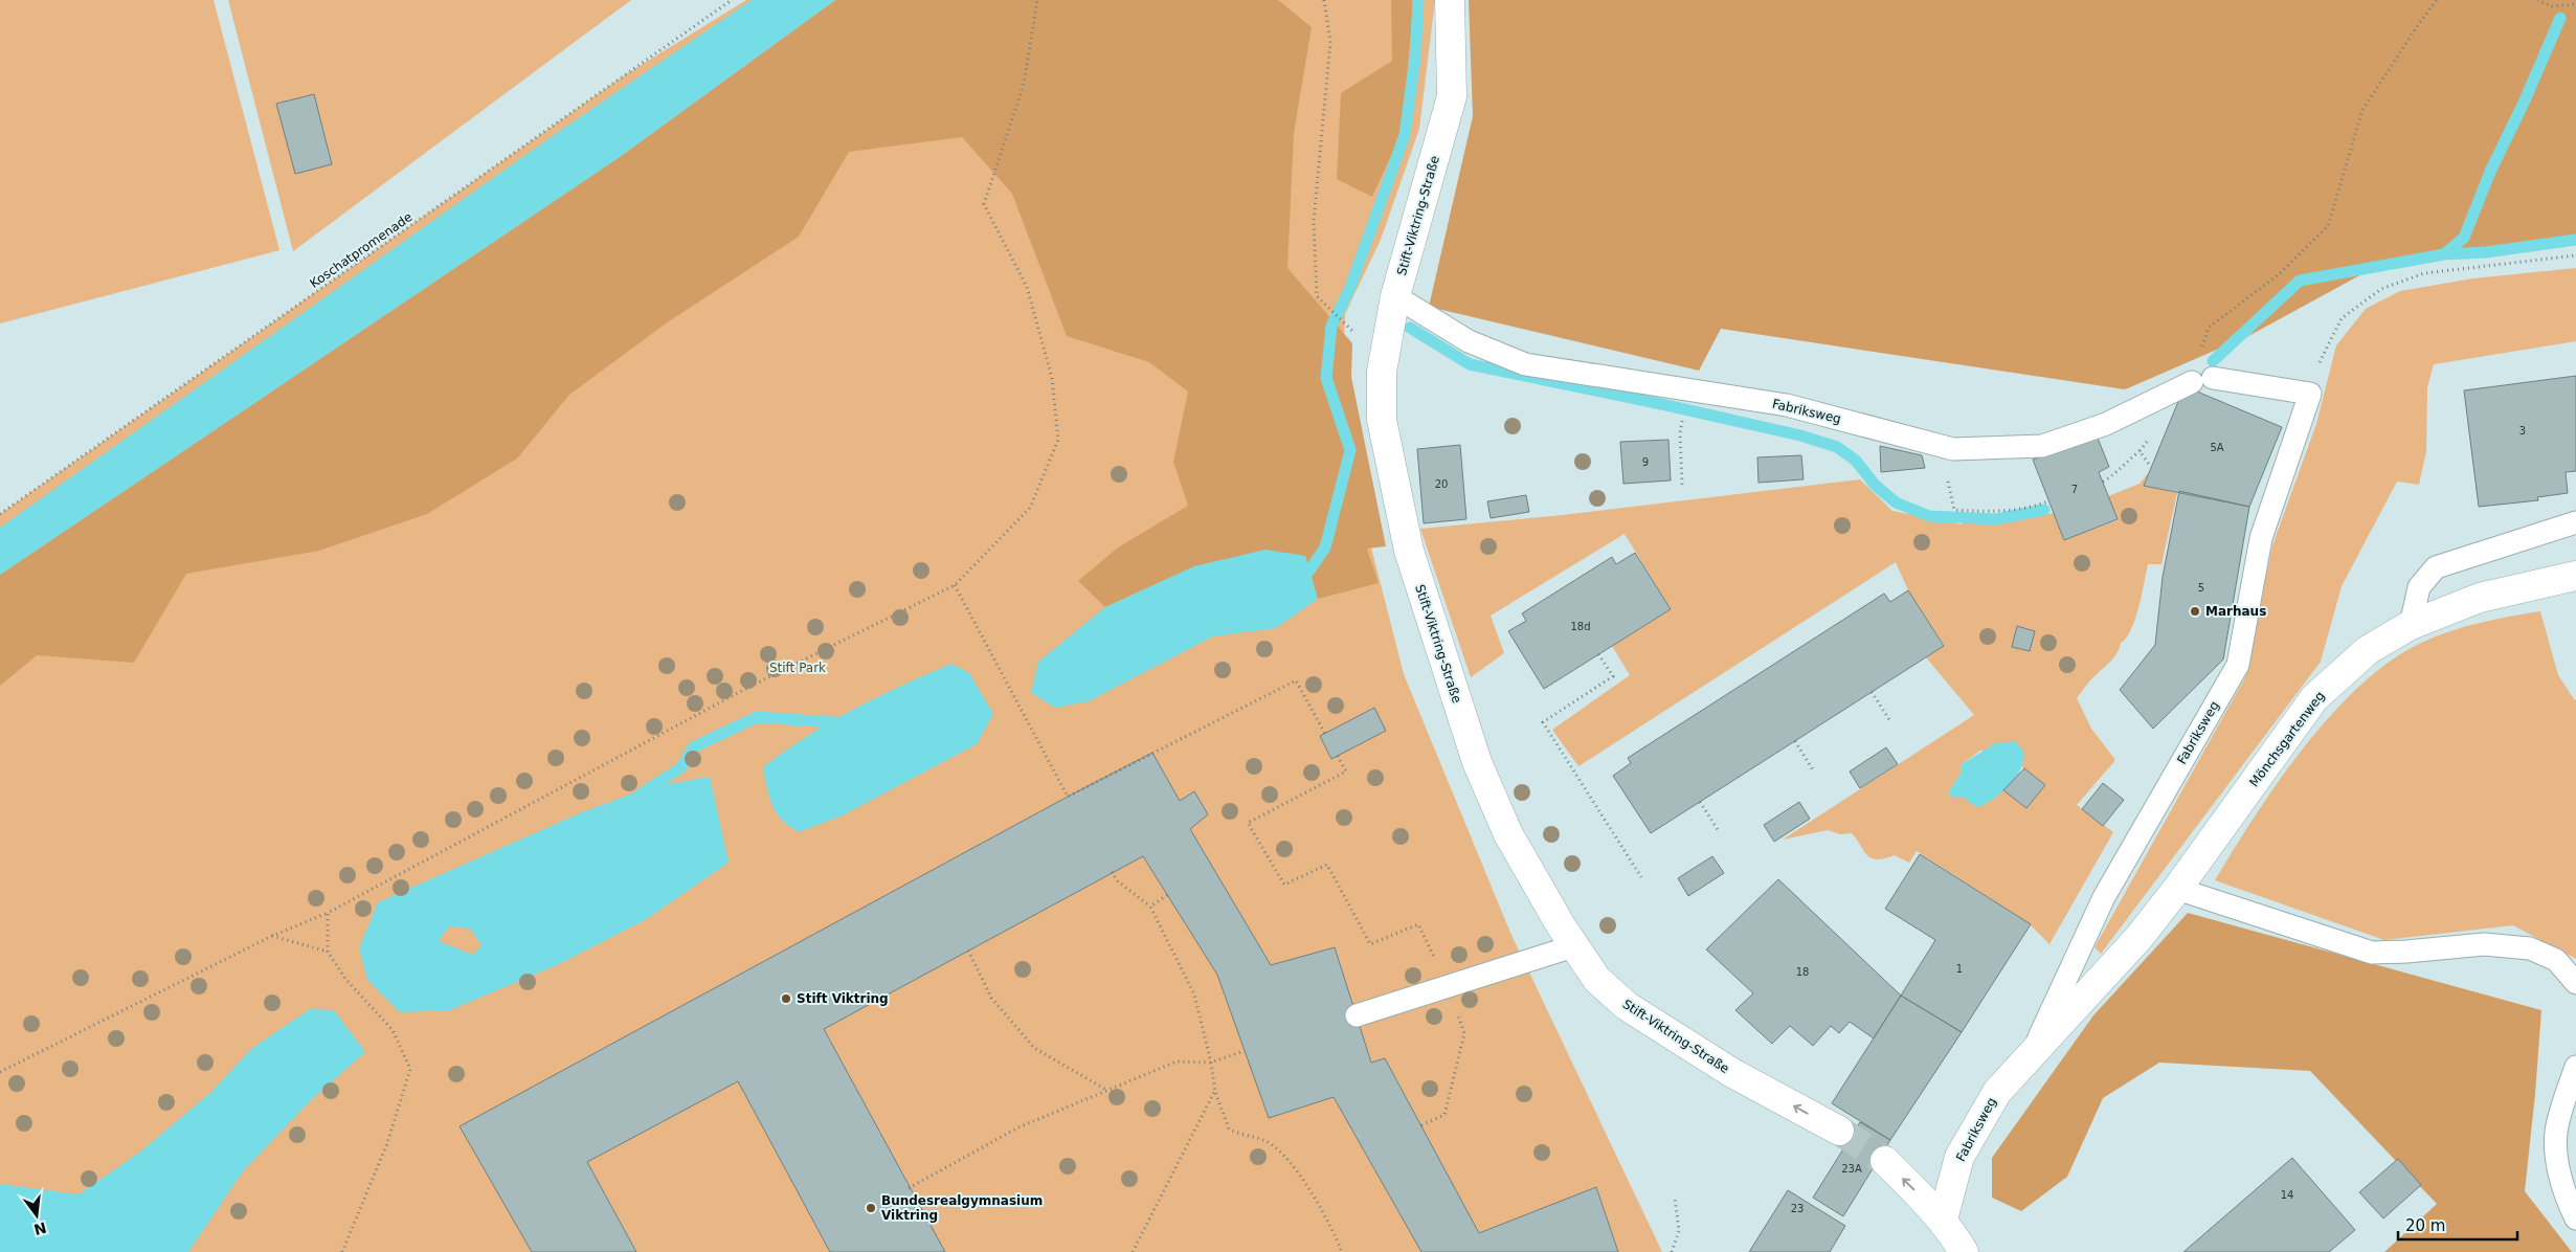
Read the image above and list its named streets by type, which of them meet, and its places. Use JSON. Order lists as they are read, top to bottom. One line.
{"streets":{"street":["Stift-Viktring-Straße","Fabriksweg","Mönchsgartenweg"],"path":["Koschatpromenade"]},"crossings":[["Stift-Viktring-Straße","Fabriksweg"],["Fabriksweg","Mönchsgartenweg"]],"parks":["Stift Park"],"places":["Marhaus","Stift Viktring","Bundesrealgymnasium Viktring"],"house_numbers":["3","5A","9","20","7","5","18d","1","18","23A","14","23"],"scale_bar":"20 m","north":"bottom"}
